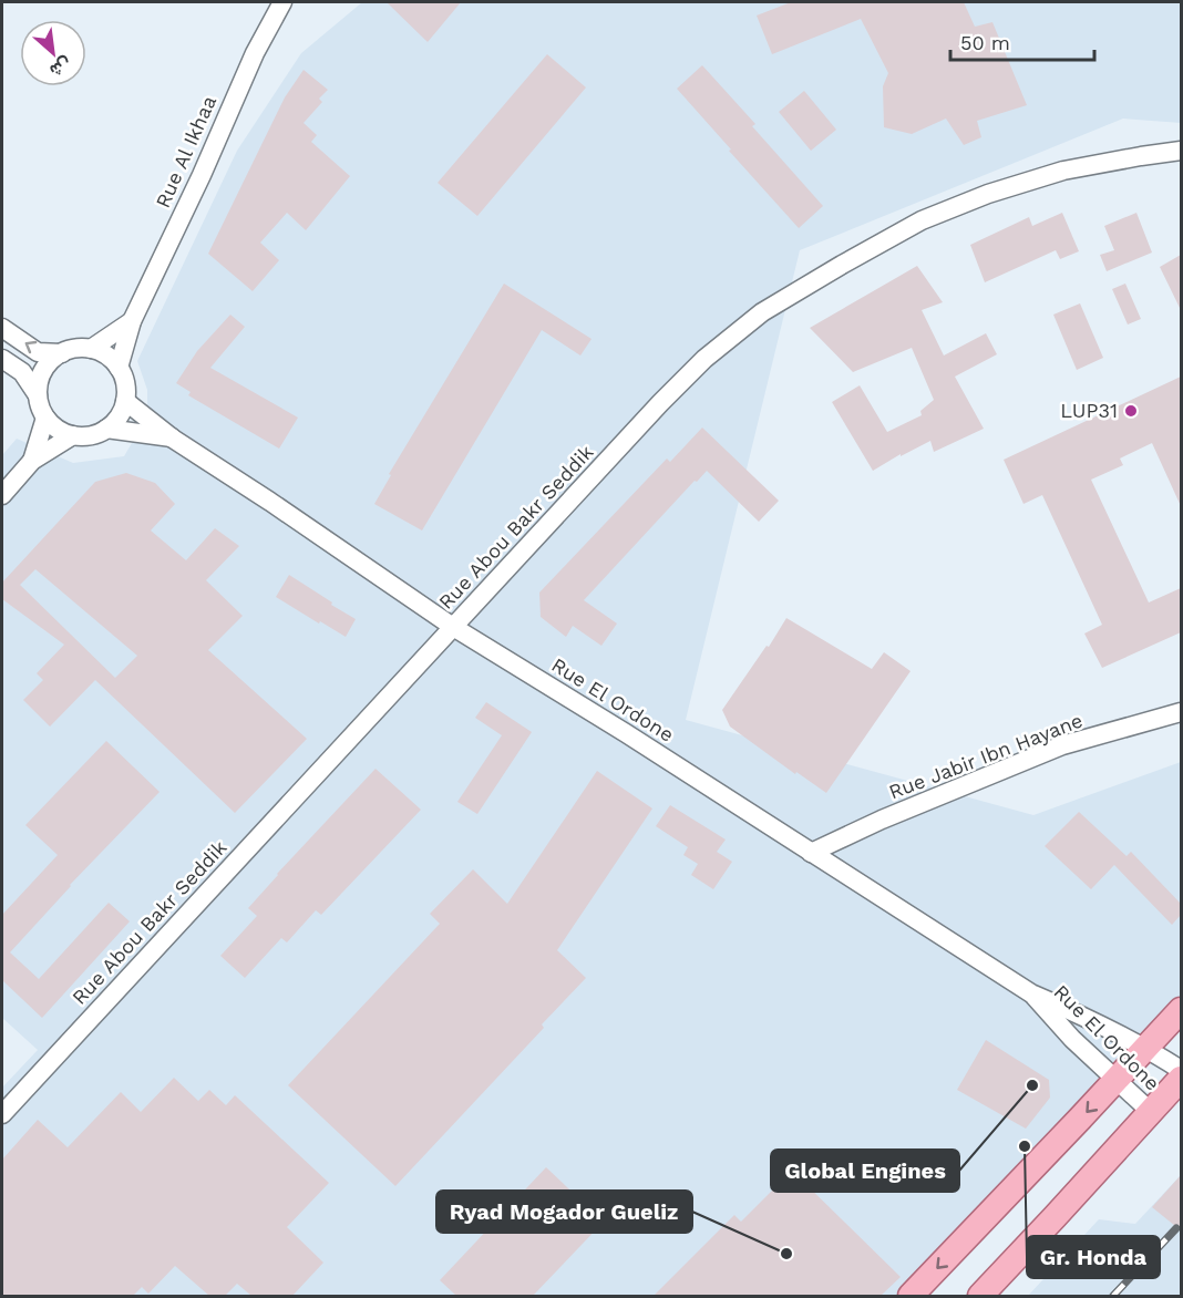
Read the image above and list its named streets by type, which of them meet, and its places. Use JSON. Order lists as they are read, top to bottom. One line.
{"streets":{"street":["Rue Al Ikhaa","Rue Abou Bakr Seddik","Rue El Ordone","Rue Jabir Ibn Hayane"]},"crossings":[["Rue Al Ikhaa","Rue El Ordone"],["Rue Abou Bakr Seddik","Rue El Ordone"],["Rue El Ordone","Rue Jabir Ibn Hayane"]],"places":["LUP31","Global Engines","Gr. Honda","Ryad Mogador Gueliz"],"scale_bar":"50 m","north":"bottom right"}
